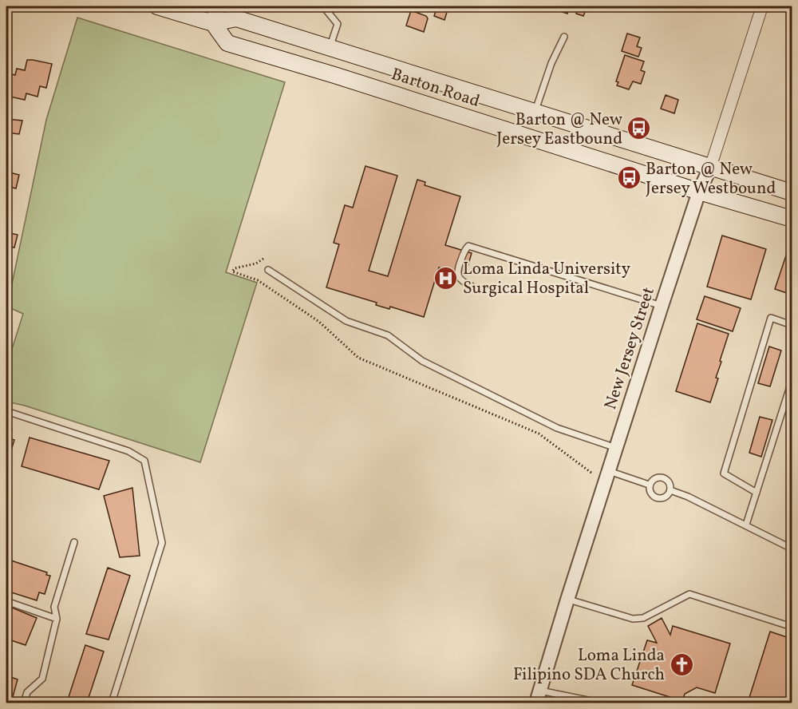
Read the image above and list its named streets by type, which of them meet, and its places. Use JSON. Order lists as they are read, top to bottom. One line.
{"streets":{"main road":["Barton Road"],"street":["New Jersey Street"]},"crossings":[["Barton Road","New Jersey Street"]],"places":{"bus stop":["Barton @ New Jersey Eastbound","Barton @ New Jersey Westbound"],"hospital":["Loma Linda University Surgical Hospital"],"church":["Loma Linda Filipino SDA Church"]}}
